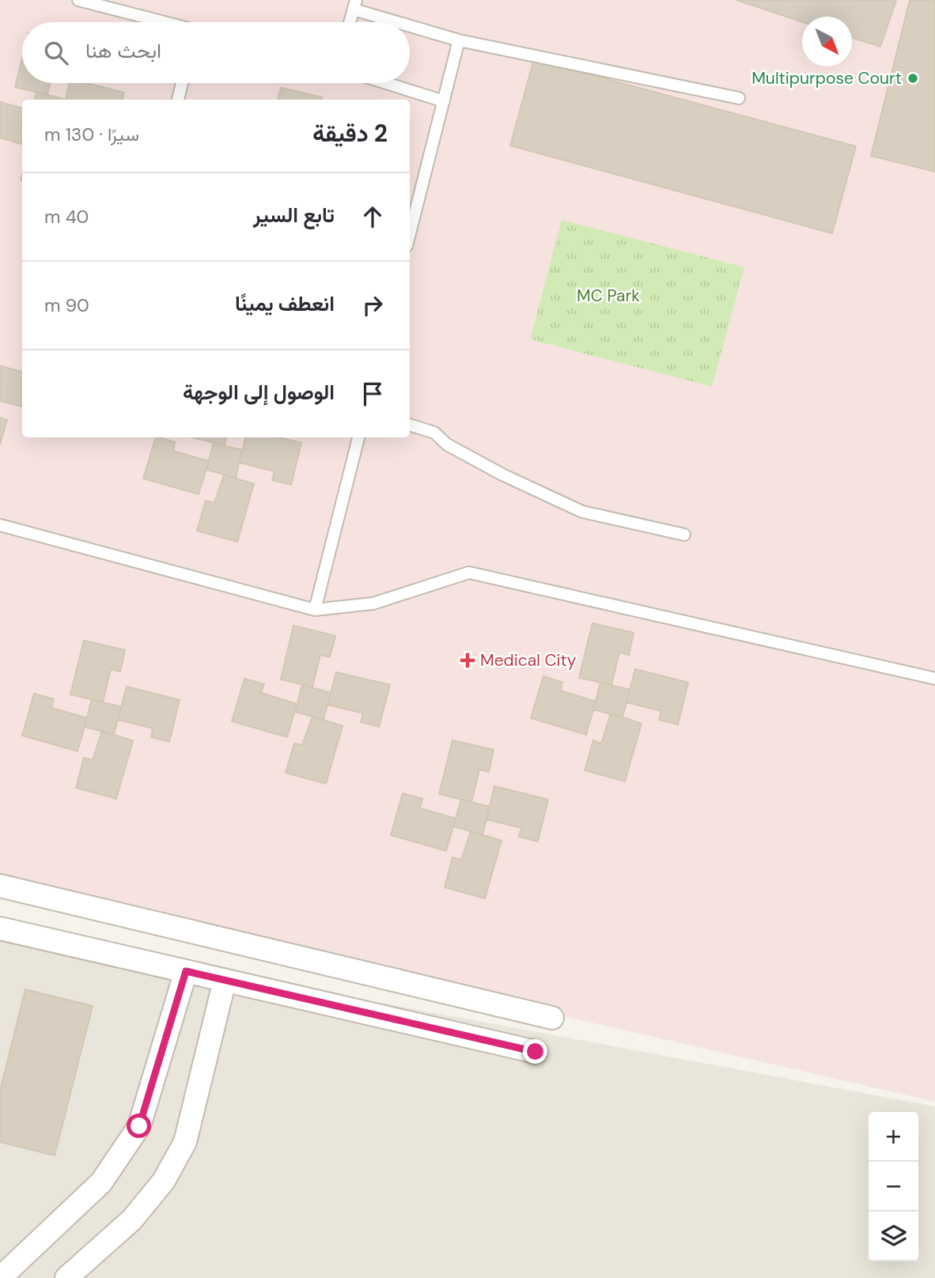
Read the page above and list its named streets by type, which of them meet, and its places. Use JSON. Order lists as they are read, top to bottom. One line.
{"parks":["MC Park"],"places":{"other":["Multipurpose Court"],"health":["Medical City"]},"north":"bottom right","page":{"search":"ابحث هنا","heading":["2 دقيقة","سيرًا · 130 m"],"list":[["تابع السير","40 m"],["انعطف يمينًا","90 m"],"الوصول إلى الوجهة"],"map_buttons":["+","−"]}}
